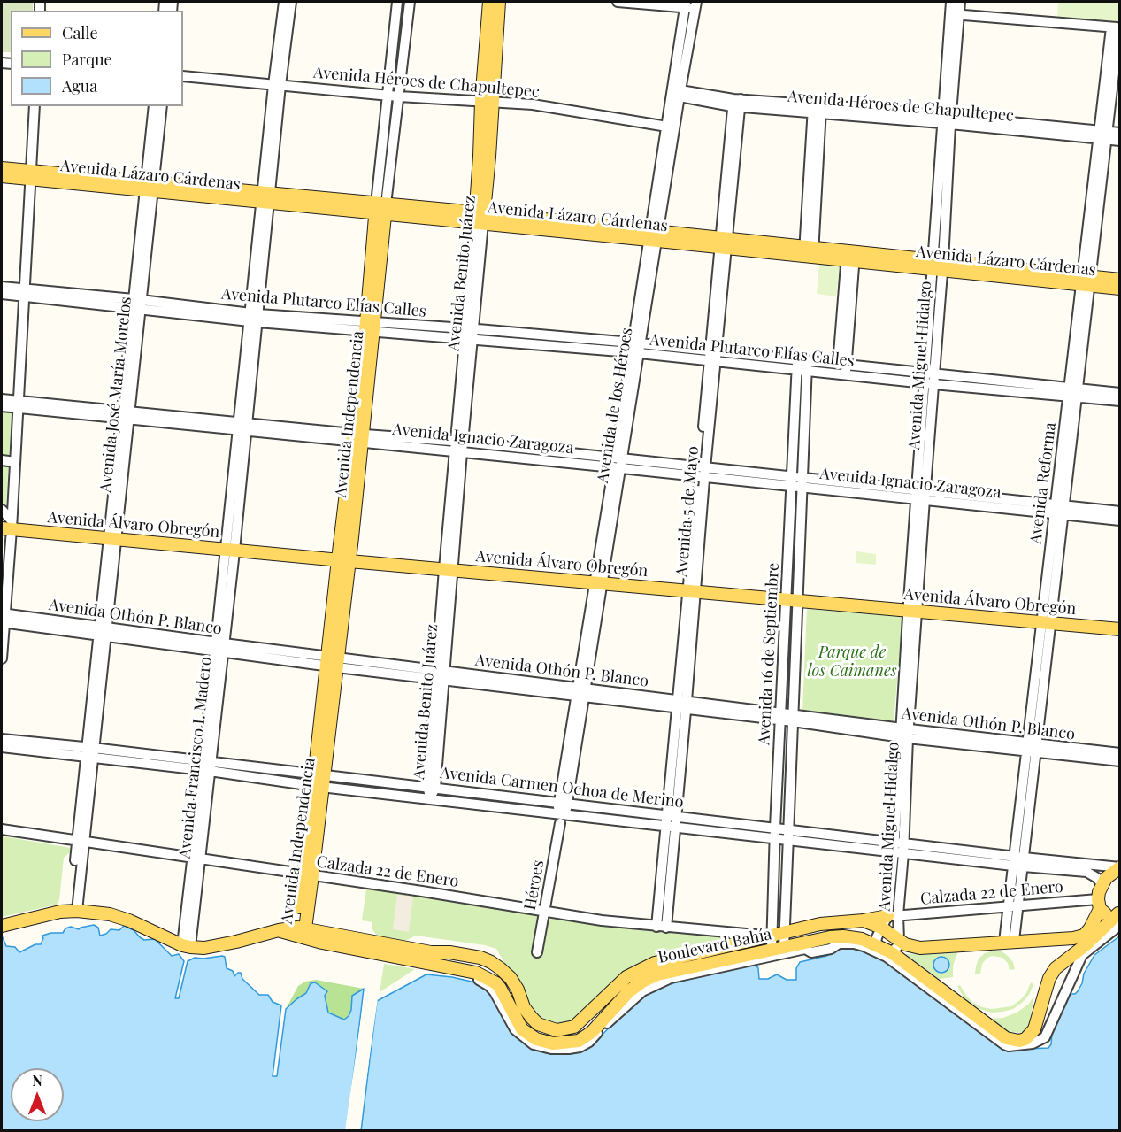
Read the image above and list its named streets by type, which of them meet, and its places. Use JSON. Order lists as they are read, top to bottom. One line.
{"streets":{"main road":["Avenida Lázaro Cárdenas","Avenida Benito Juárez","Avenida Independencia","Avenida Álvaro Obregón","Boulevard Bahía"],"street":["Avenida Héroes de Chapultepec","Avenida Plutarco Elías Calles","Avenida Miguel Hidalgo","Avenida José María Morelos","Avenida de los Héroes","Avenida Ignacio Zaragoza","Avenida Reforma","Avenida 5 de Mayo","Avenida Othón P. Blanco","Avenida 16 de Septiembre","Avenida Francisco I. Madero","Avenida Carmen Ochoa de Merino","Calzada 22 de Enero","Héroes"]},"crossings":[["Avenida Héroes de Chapultepec","Avenida Benito Juárez"],["Avenida Héroes de Chapultepec","Avenida Miguel Hidalgo"],["Avenida Héroes de Chapultepec","Avenida de los Héroes"],["Avenida Héroes de Chapultepec","Avenida Independencia"],["Avenida Héroes de Chapultepec","Avenida Reforma"],["Avenida Héroes de Chapultepec","Avenida 5 de Mayo"],["Avenida Héroes de Chapultepec","Avenida Francisco I. Madero"],["Avenida Lázaro Cárdenas","Avenida Benito Juárez"],["Avenida Lázaro Cárdenas","Avenida Miguel Hidalgo"],["Avenida Lázaro Cárdenas","Avenida José María Morelos"],["Avenida Lázaro Cárdenas","Avenida de los Héroes"],["Avenida Lázaro Cárdenas","Avenida Independencia"],["Avenida Lázaro Cárdenas","Avenida Reforma"],["Avenida Lázaro Cárdenas","Avenida 5 de Mayo"],["Avenida Lázaro Cárdenas","Avenida Francisco I. Madero"],["Avenida Benito Juárez","Avenida Plutarco Elías Calles"],["Avenida Benito Juárez","Avenida Ignacio Zaragoza"],["Avenida Benito Juárez","Avenida Álvaro Obregón"],["Avenida Benito Juárez","Avenida Othón P. Blanco"],["Avenida Benito Juárez","Avenida Carmen Ochoa de Merino"],["Avenida Plutarco Elías Calles","Avenida Miguel Hidalgo"],["Avenida Plutarco Elías Calles","Avenida José María Morelos"],["Avenida Plutarco Elías Calles","Avenida de los Héroes"],["Avenida Plutarco Elías Calles","Avenida Independencia"],["Avenida Plutarco Elías Calles","Avenida Reforma"],["Avenida Plutarco Elías Calles","Avenida 5 de Mayo"],["Avenida Plutarco Elías Calles","Avenida 16 de Septiembre"],["Avenida Plutarco Elías Calles","Avenida Francisco I. Madero"],["Avenida Miguel Hidalgo","Avenida Ignacio Zaragoza"],["Avenida Miguel Hidalgo","Avenida Álvaro Obregón"],["Avenida Miguel Hidalgo","Avenida Othón P. Blanco"],["Avenida Miguel Hidalgo","Avenida Carmen Ochoa de Merino"],["Avenida Miguel Hidalgo","Calzada 22 de Enero"],["Avenida Miguel Hidalgo","Boulevard Bahía"],["Avenida José María Morelos","Avenida Ignacio Zaragoza"],["Avenida José María Morelos","Avenida Álvaro Obregón"],["Avenida José María Morelos","Avenida Othón P. Blanco"],["Avenida José María Morelos","Avenida Carmen Ochoa de Merino"],["Avenida José María Morelos","Calzada 22 de Enero"],["Avenida José María Morelos","Boulevard Bahía"],["Avenida de los Héroes","Avenida Ignacio Zaragoza"],["Avenida de los Héroes","Avenida Álvaro Obregón"],["Avenida de los Héroes","Avenida Othón P. Blanco"],["Avenida de los Héroes","Avenida Carmen Ochoa de Merino"],["Avenida de los Héroes","Héroes"],["Avenida Independencia","Avenida Ignacio Zaragoza"],["Avenida Independencia","Avenida Álvaro Obregón"],["Avenida Independencia","Avenida Othón P. Blanco"],["Avenida Independencia","Avenida Carmen Ochoa de Merino"],["Avenida Independencia","Calzada 22 de Enero"],["Avenida Independencia","Boulevard Bahía"],["Avenida Ignacio Zaragoza","Avenida Reforma"],["Avenida Ignacio Zaragoza","Avenida 5 de Mayo"],["Avenida Ignacio Zaragoza","Avenida 16 de Septiembre"],["Avenida Ignacio Zaragoza","Avenida Francisco I. Madero"],["Avenida Reforma","Avenida Álvaro Obregón"],["Avenida Reforma","Avenida Othón P. Blanco"],["Avenida Reforma","Avenida Carmen Ochoa de Merino"],["Avenida Reforma","Calzada 22 de Enero"],["Avenida Reforma","Boulevard Bahía"],["Avenida 5 de Mayo","Avenida Álvaro Obregón"],["Avenida 5 de Mayo","Avenida Othón P. Blanco"],["Avenida 5 de Mayo","Avenida Carmen Ochoa de Merino"],["Avenida 5 de Mayo","Calzada 22 de Enero"],["Avenida Álvaro Obregón","Avenida 16 de Septiembre"],["Avenida Álvaro Obregón","Avenida Francisco I. Madero"],["Avenida Othón P. Blanco","Avenida 16 de Septiembre"],["Avenida Othón P. Blanco","Avenida Francisco I. Madero"],["Avenida 16 de Septiembre","Avenida Carmen Ochoa de Merino"],["Avenida 16 de Septiembre","Calzada 22 de Enero"],["Avenida 16 de Septiembre","Boulevard Bahía"],["Avenida Francisco I. Madero","Avenida Carmen Ochoa de Merino"],["Avenida Francisco I. Madero","Calzada 22 de Enero"],["Avenida Francisco I. Madero","Boulevard Bahía"],["Avenida Carmen Ochoa de Merino","Héroes"],["Calzada 22 de Enero","Héroes"],["Calzada 22 de Enero","Boulevard Bahía"]],"parks":["Parque de los Caimanes"],"legend":["Calle","Parque","Agua"],"north":"top"}
